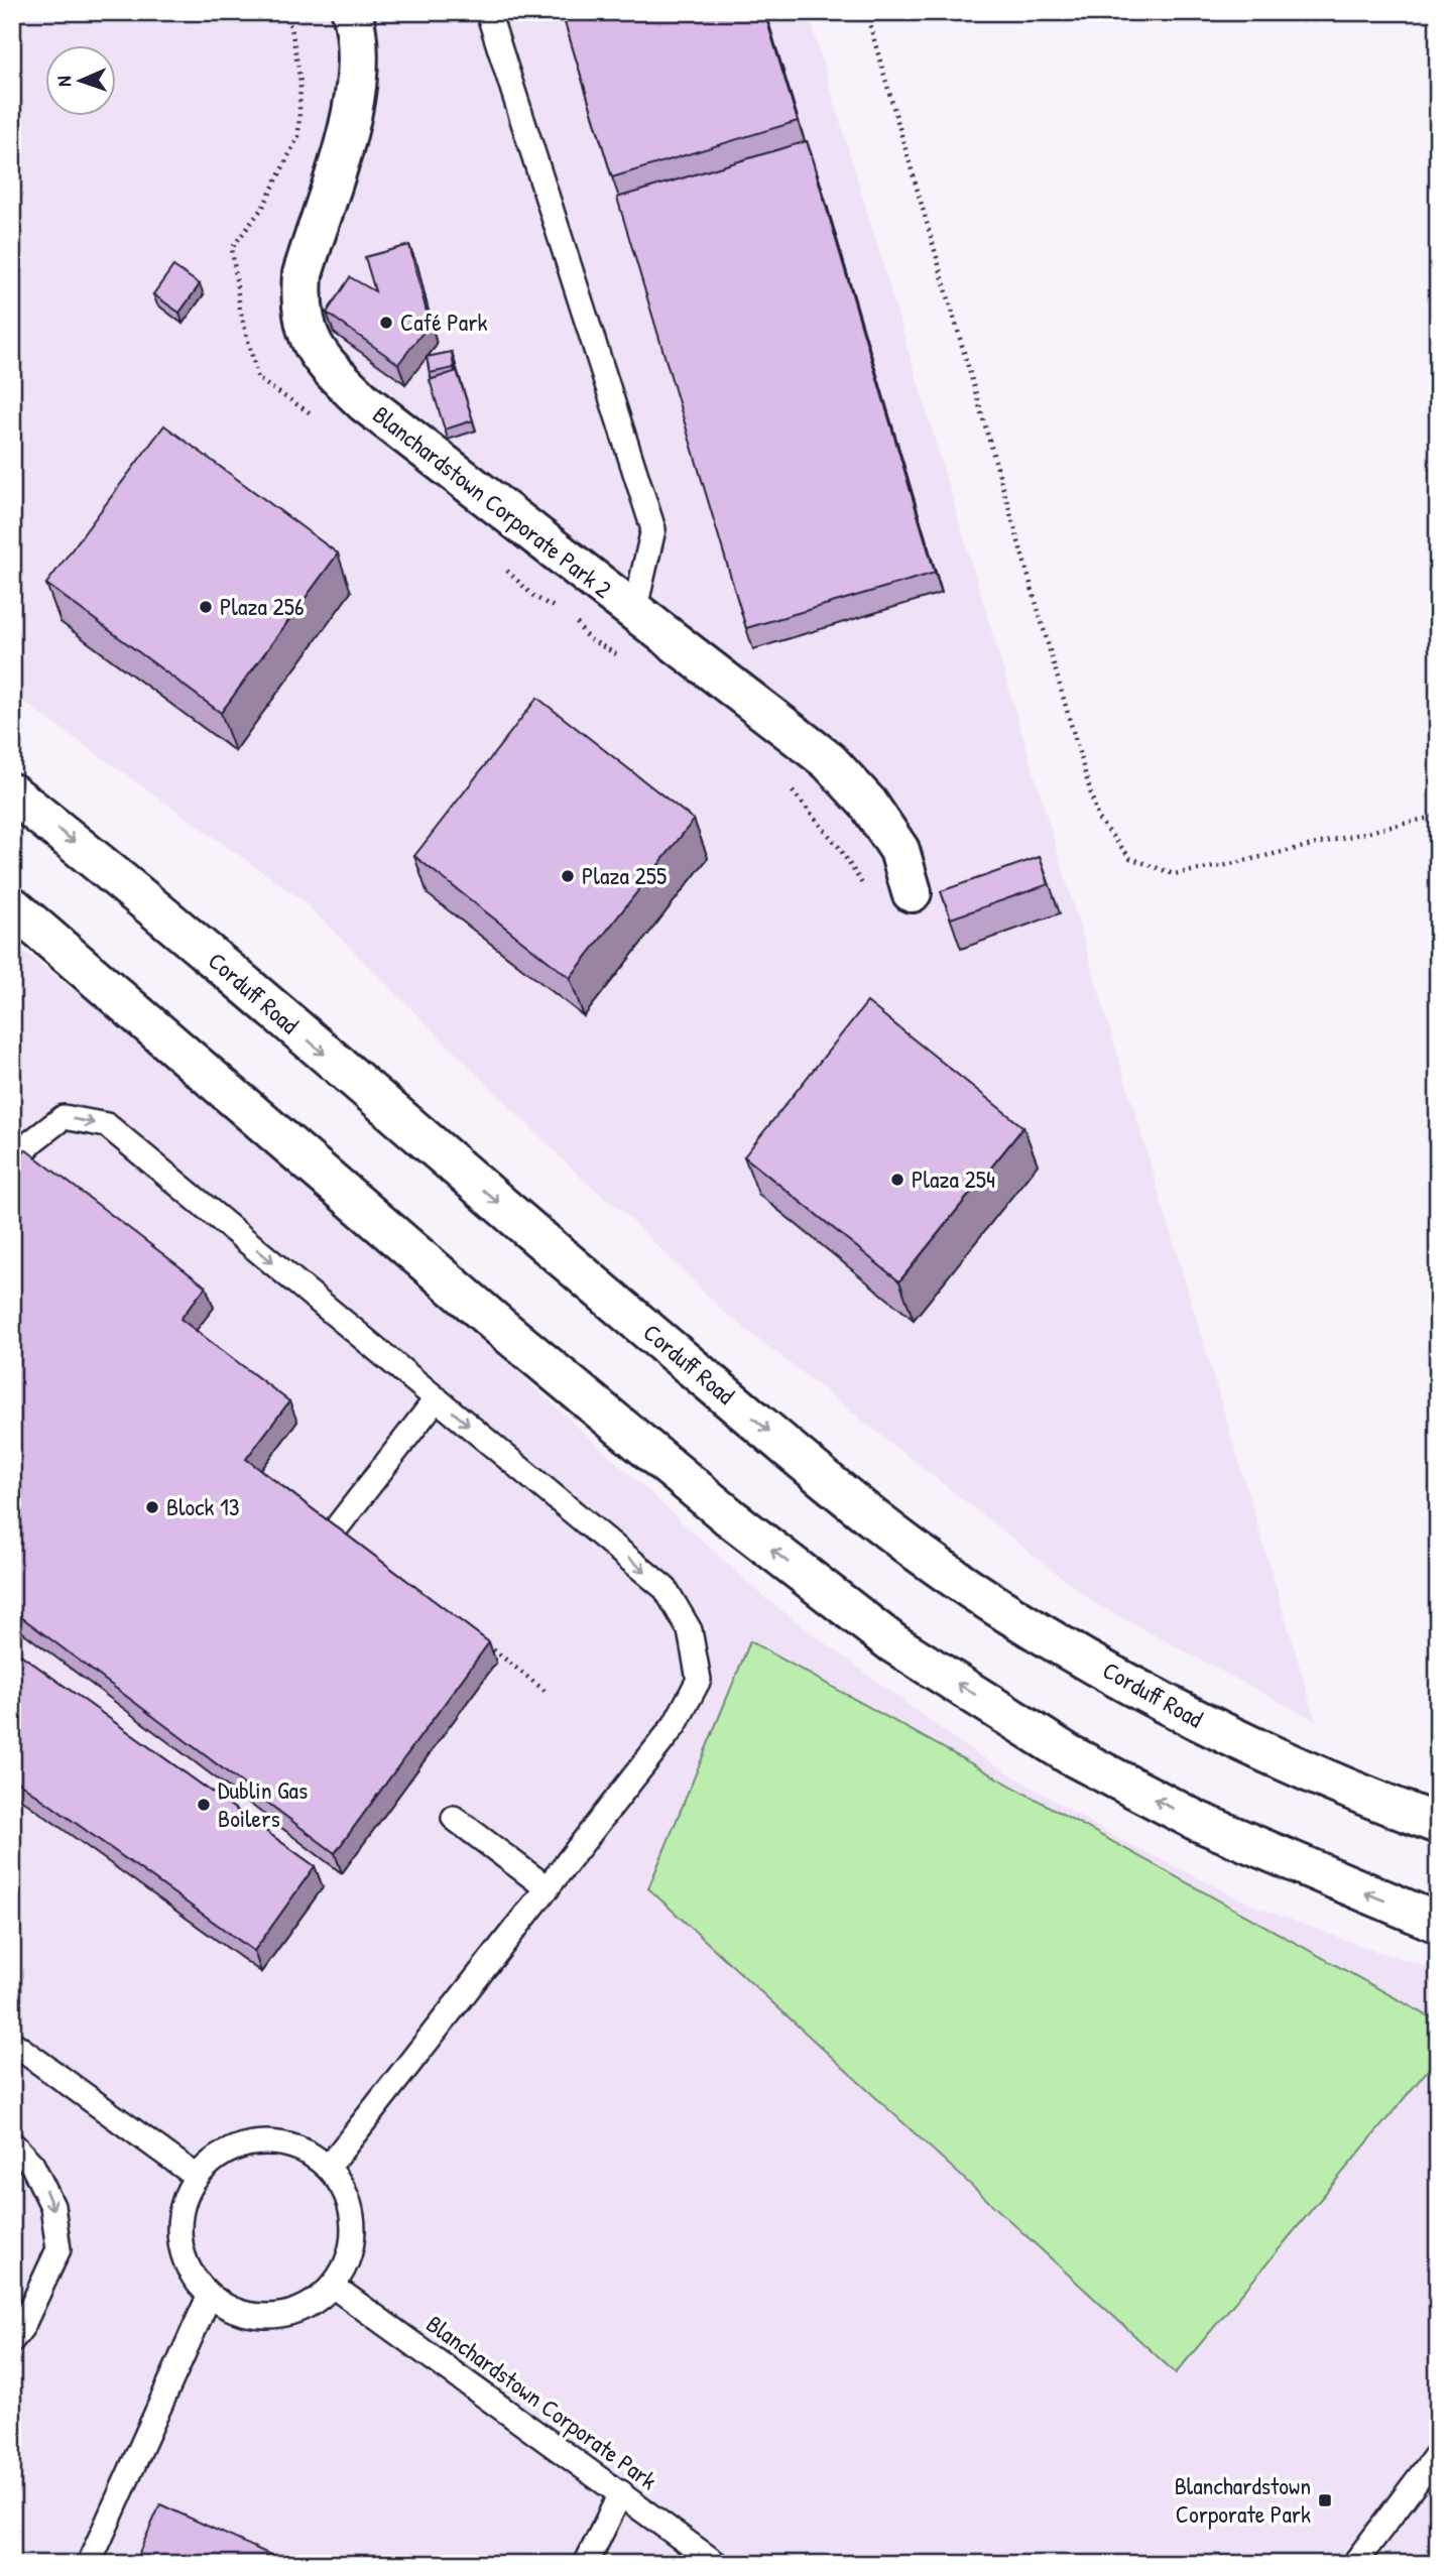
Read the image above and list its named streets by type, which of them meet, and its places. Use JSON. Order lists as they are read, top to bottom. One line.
{"streets":{"street":["Blanchardstown Corporate Park 2","Corduff Road"],"lane":["Blanchardstown Corporate Park"]},"places":{"other":["Café Park","Plaza 256","Plaza 255","Plaza 254","Block 13","Dublin Gas Boilers"],"transit":["Blanchardstown Corporate Park"]},"north":"left"}
